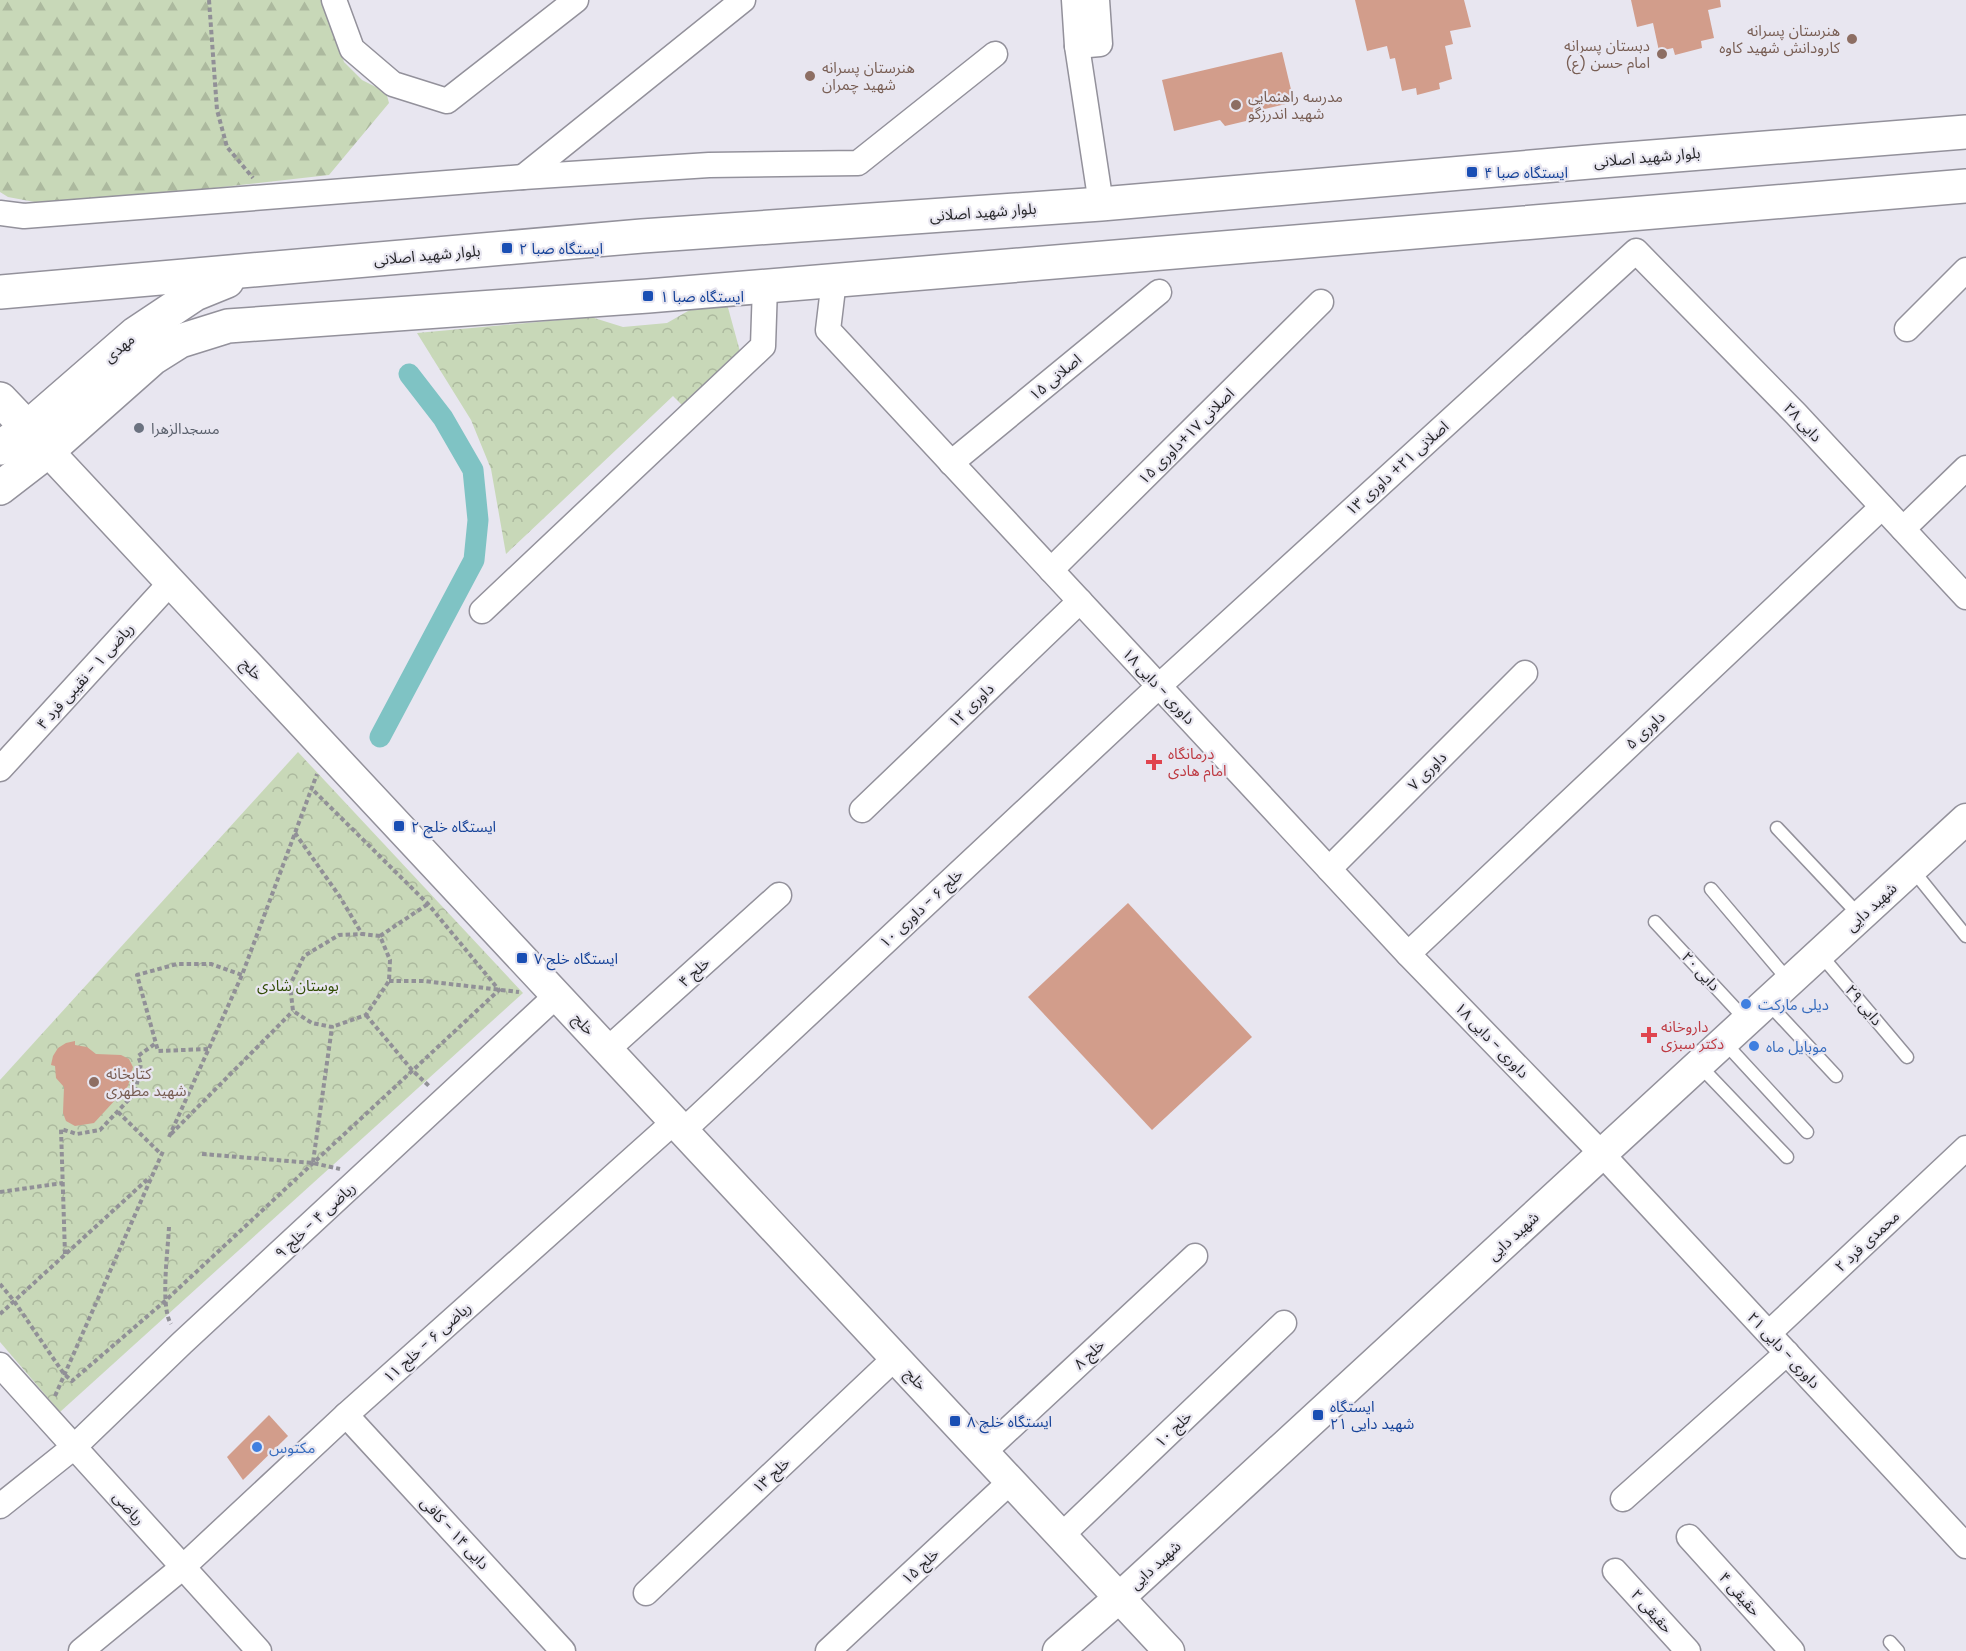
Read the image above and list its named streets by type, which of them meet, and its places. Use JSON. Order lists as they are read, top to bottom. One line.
{"streets":{"main road":["بلوار شهید اصلانی","مهدی"],"street":["اصلانی ۱۵","دایی ۲۸","اصلانی ۱۷+داوری ۱۵","اصلانی ۲۱+ داوری ۱۳","خلج","ریاضی ۱ - نقیبی فرد ۴","داوری - دایی ۱۸","داوری ۱۲","داوری ۵","داوری ۷","شهید دایی","خلج ۶ - داوری ۱۰","خلج ۴","ریاضی ۴ - خلج ۹","محمدی فرد ۲","ریاضی ۶ - خلج ۱۱","داوری - دایی ۲۱","خلج ۸","خلج ۱۰","خلج ۱۳","ریاضی","دایی ۱۴ - کافی","خلج ۱۵","حقیقی ۴","حقیقی ۲"],"lane":["دایی ۲۰","دایی ۲۹"]},"crossings":[["بلوار شهید اصلانی","مهدی"],["مهدی","خلج"],["اصلانی ۱۵","داوری - دایی ۱۸"],["دایی ۲۸","اصلانی ۲۱+ داوری ۱۳"],["دایی ۲۸","داوری ۵"],["اصلانی ۱۷+داوری ۱۵","داوری - دایی ۱۸"],["اصلانی ۲۱+ داوری ۱۳","داوری - دایی ۱۸"],["اصلانی ۲۱+ داوری ۱۳","خلج ۶ - داوری ۱۰"],["خلج","ریاضی ۱ - نقیبی فرد ۴"],["خلج","شهید دایی"],["خلج","خلج ۶ - داوری ۱۰"],["خلج","خلج ۴"],["خلج","ریاضی ۴ - خلج ۹"],["خلج","ریاضی ۶ - خلج ۱۱"],["خلج","خلج ۸"],["خلج","خلج ۱۰"],["خلج","خلج ۱۳"],["خلج","خلج ۱۵"],["داوری - دایی ۱۸","داوری ۱۲"],["داوری - دایی ۱۸","داوری ۵"],["داوری - دایی ۱۸","داوری ۷"],["داوری - دایی ۱۸","شهید دایی"],["داوری - دایی ۱۸","خلج ۶ - داوری ۱۰"],["داوری - دایی ۱۸","داوری - دایی ۲۱"],["شهید دایی","دایی ۲۰"],["شهید دایی","دایی ۲۹"],["شهید دایی","داوری - دایی ۲۱"],["خلج ۶ - داوری ۱۰","ریاضی ۶ - خلج ۱۱"],["ریاضی ۴ - خلج ۹","ریاضی"],["محمدی فرد ۲","داوری - دایی ۲۱"],["ریاضی ۶ - خلج ۱۱","ریاضی"],["ریاضی ۶ - خلج ۱۱","دایی ۱۴ - کافی"]],"parks":["بوستان شادی"],"places":{"other":["هنرستان پسرانه کارودانش شهید کاوه","دبستان پسرانه امام حسن (ع)","هنرستان پسرانه شهید چمران","مدرسه راهنمایی شهید اندرزگو","مسجدالزهرا","دیلی مارکت","موبایل ماه","کتابخانه شهید مطهری","مکتوس"],"transit":["ایستگاه صبا ۴","ایستگاه صبا ۲","ایستگاه صبا ۱","ایستگاه خلچ ۲","ایستگاه خلج ۷","ایستگاه شهید دایی ۲۱","ایستگاه خلچ ۸"],"health":["درمانگاه امام هادی","داروخانه دکتر سبزی"]}}
